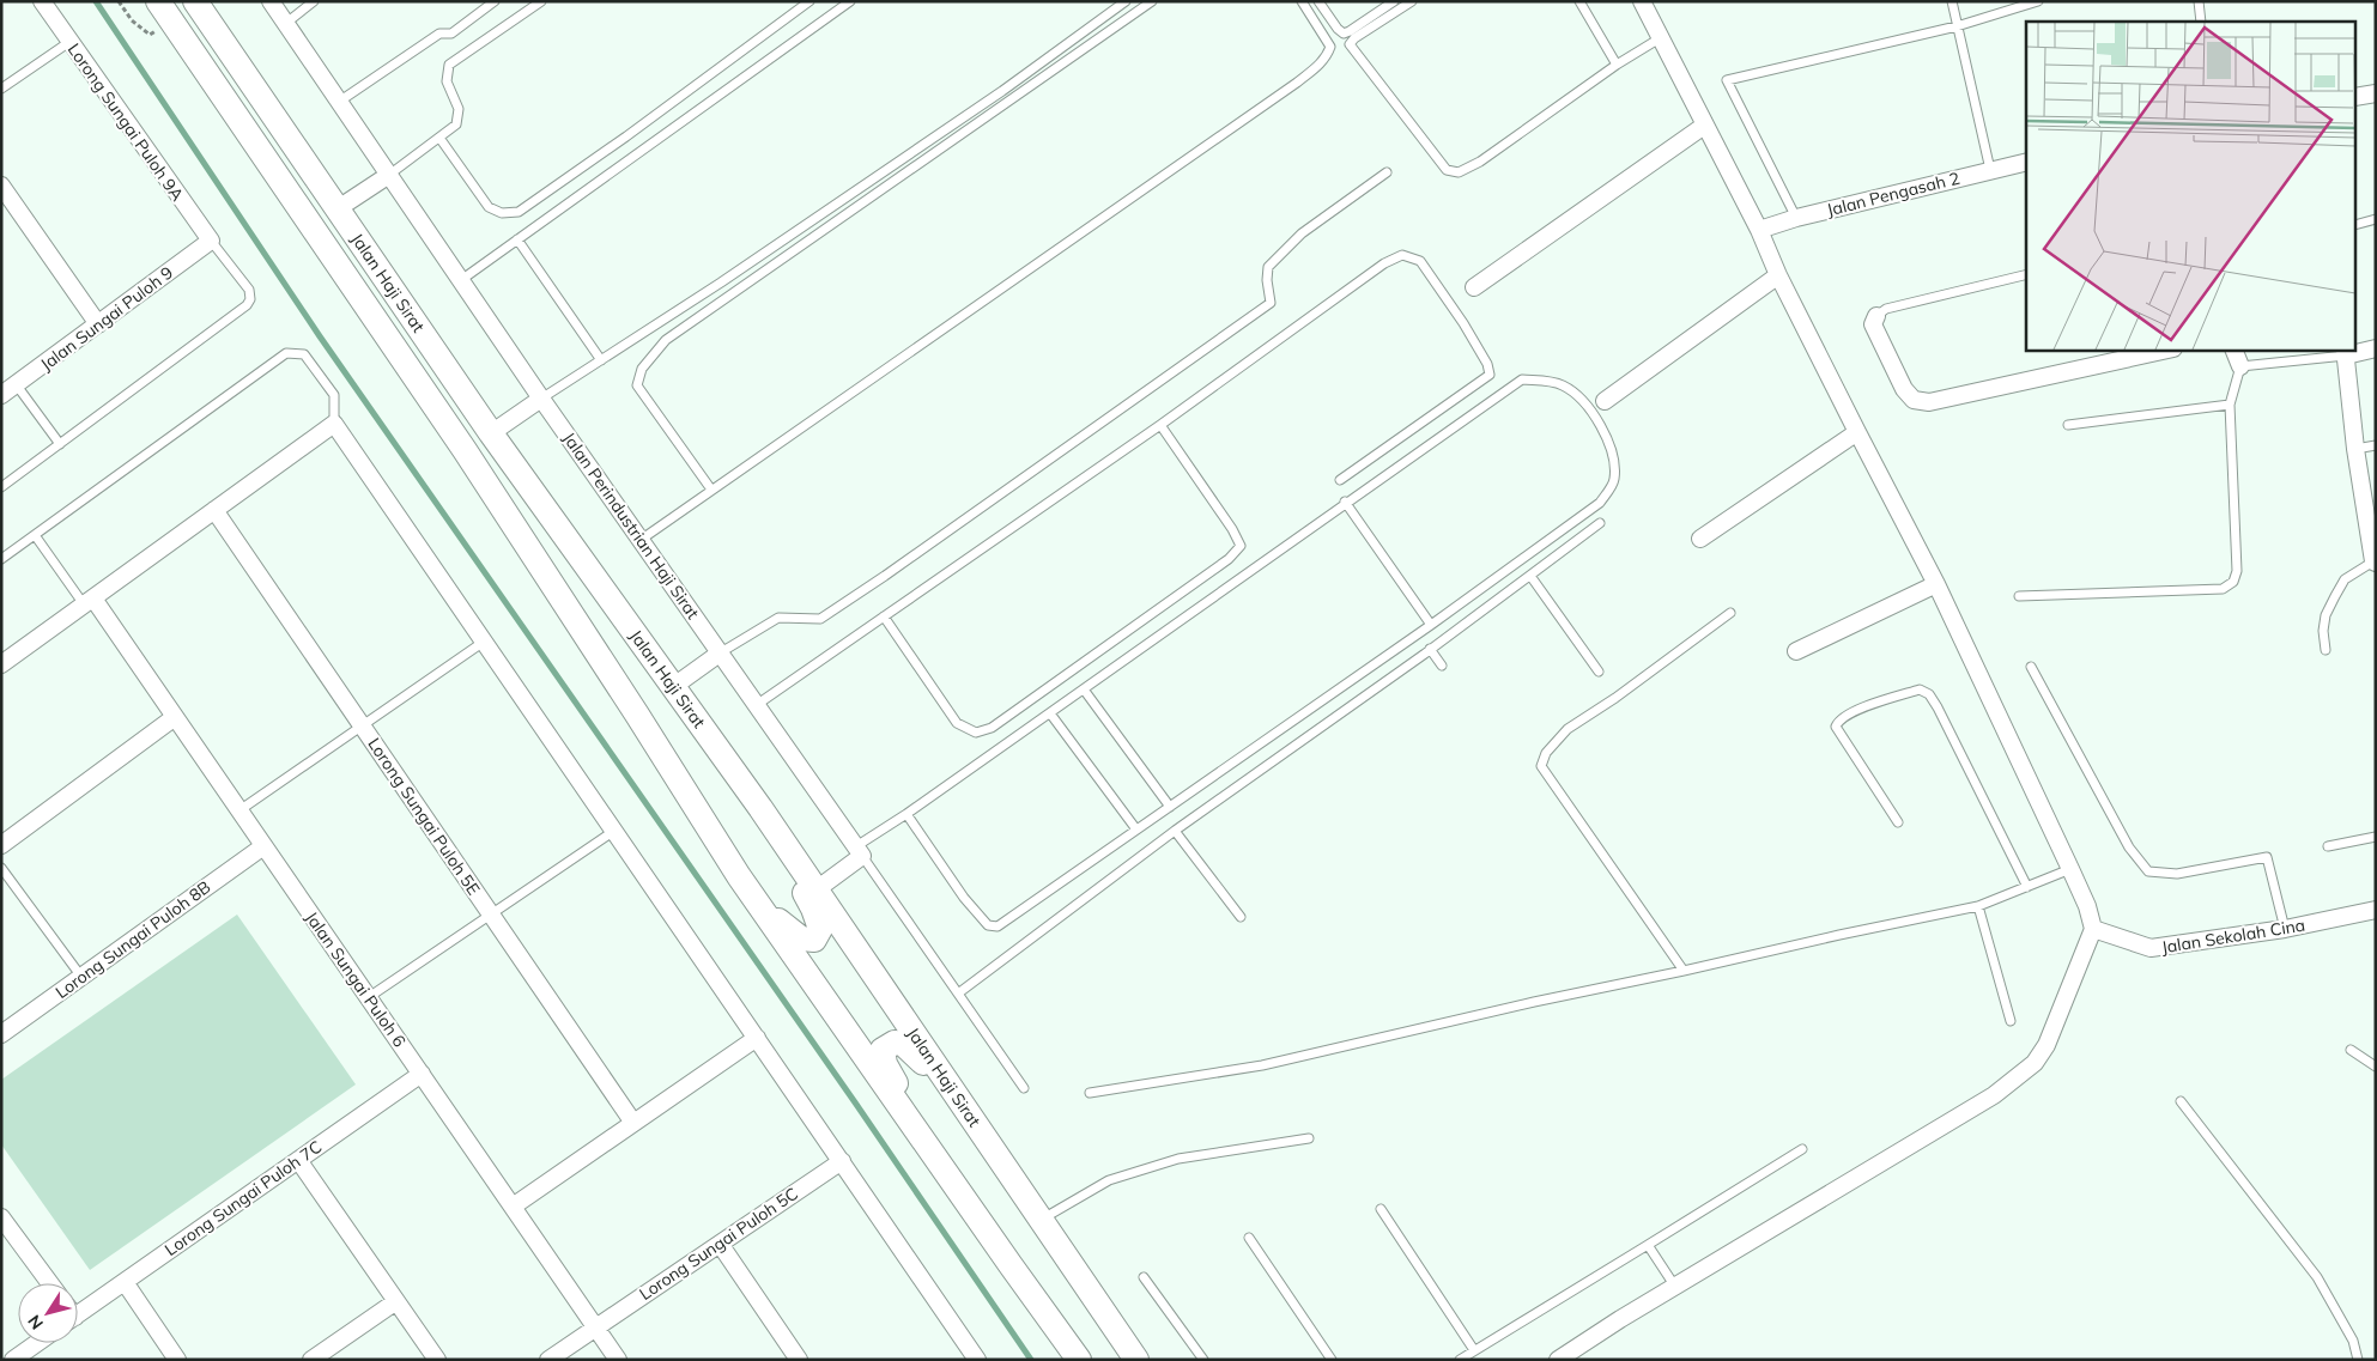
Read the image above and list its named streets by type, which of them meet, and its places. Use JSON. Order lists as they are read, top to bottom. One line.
{"streets":{"main road":["Jalan Haji Sirat"],"street":["Lorong Sungai Puloh 9A","Jalan Pengasah 2","Jalan Sungai Puloh 9","Jalan Perindustrian Haji Sirat","Lorong Sungai Puloh 5E","Jalan Sekolah Cina","Lorong Sungai Puloh 8B","Jalan Sungai Puloh 6","Lorong Sungai Puloh 7C","Lorong Sungai Puloh 5C"]},"crossings":[["Lorong Sungai Puloh 9A","Jalan Sungai Puloh 9"],["Lorong Sungai Puloh 8B","Jalan Sungai Puloh 6"],["Jalan Sungai Puloh 6","Lorong Sungai Puloh 7C"],["Jalan Sungai Puloh 6","Lorong Sungai Puloh 5C"]],"north":"bottom left"}
